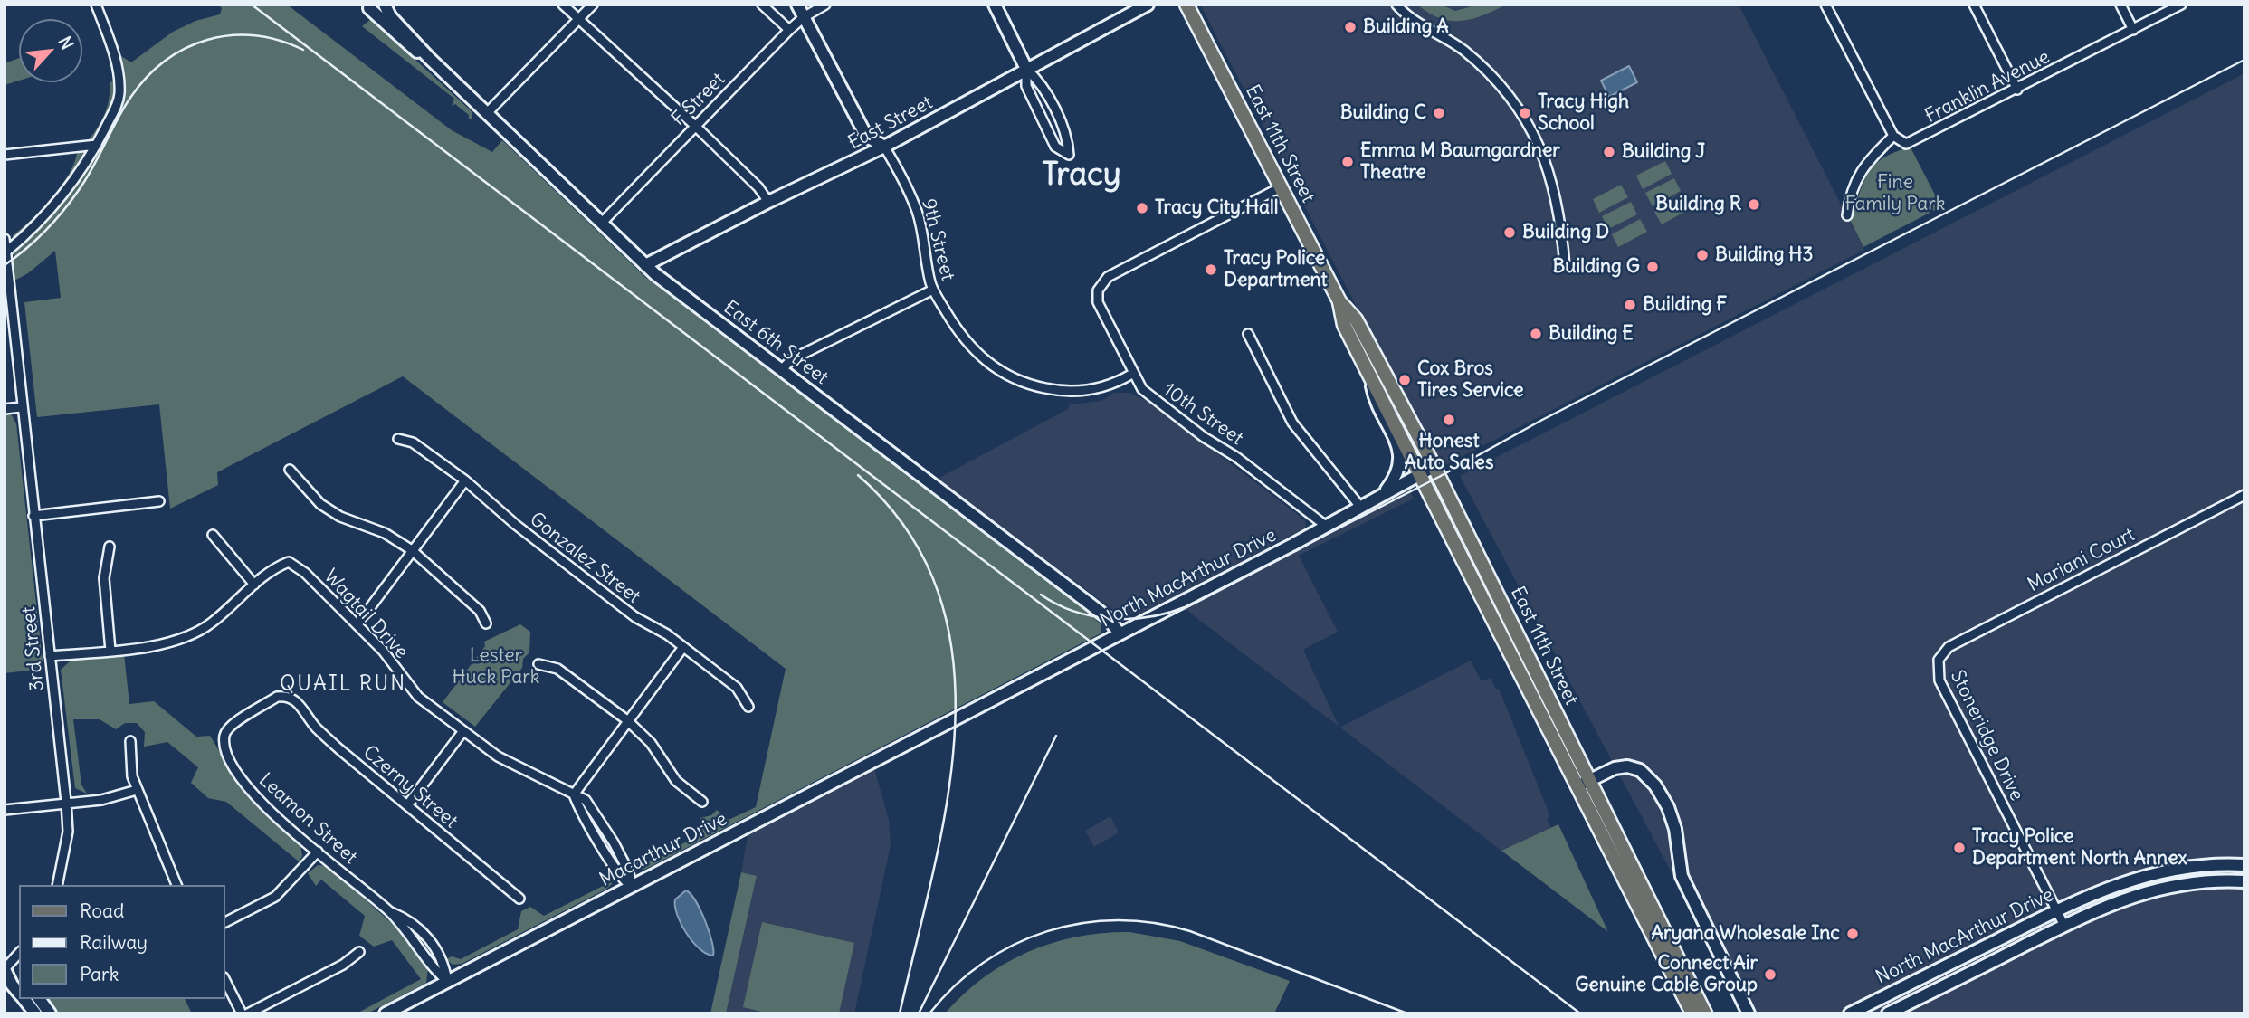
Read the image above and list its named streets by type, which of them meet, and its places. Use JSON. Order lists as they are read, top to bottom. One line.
{"streets":{"main road":["East Street","East 11th Street","East 6th Street","North MacArthur Drive","Macarthur Drive"],"street":["Franklin Avenue","F Street","9th Street","10th Street","Gonzalez Street","Mariani Court","Wagtail Drive","3rd Street","Stoneridge Drive","Czerny Street","Leamon Street"]},"crossings":[["F Street","East 6th Street"],["East Street","9th Street"],["East Street","East 6th Street"],["East 11th Street","10th Street"],["East 11th Street","North MacArthur Drive"],["9th Street","10th Street"],["East 6th Street","North MacArthur Drive"],["10th Street","North MacArthur Drive"],["Mariani Court","Stoneridge Drive"],["North MacArthur Drive","Stoneridge Drive"],["North MacArthur Drive","Macarthur Drive"],["Czerny Street","Leamon Street"],["Leamon Street","Macarthur Drive"]],"districts":["Tracy","QUAIL RUN"],"parks":["Fine Family Park","Lester Huck Park"],"places":["Building A","Building C","Tracy High School","Building J","Emma M Baumgardner Theatre","Building R","Tracy City Hall","Building D","Building H3","Building G","Tracy Police Department","Building F","Building E","Cox Bros Tires Service","Honest Auto Sales","Tracy Police Department North Annex","Aryana Wholesale Inc","Connect Air Genuine Cable Group"],"legend":["Road","Railway","Park"],"north":"top right"}
